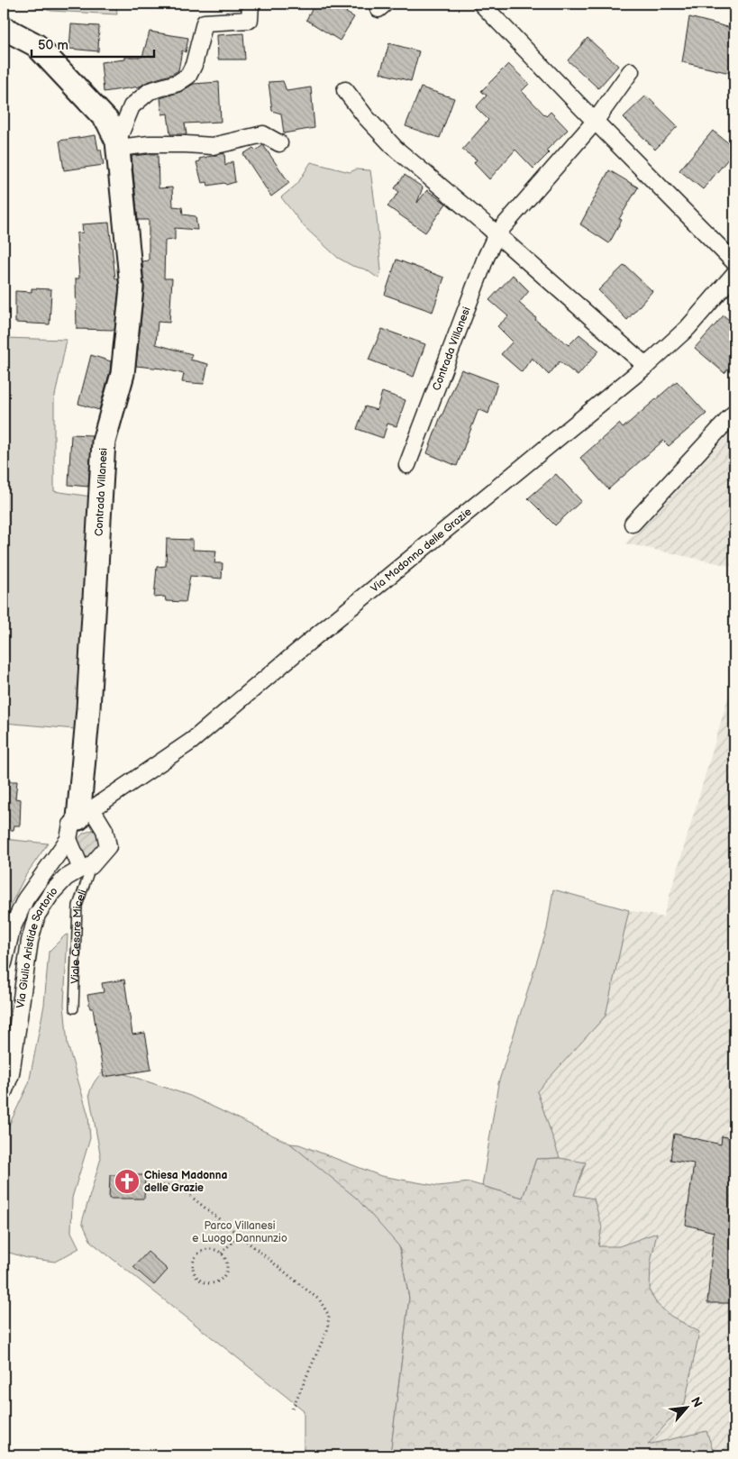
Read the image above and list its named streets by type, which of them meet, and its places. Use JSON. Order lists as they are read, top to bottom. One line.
{"streets":{"street":["Contrada Villanesi","Via Madonna delle Grazie","Via Giulio Aristide Sartorio"],"lane":["Viale Cesare Miceli"]},"crossings":[["Contrada Villanesi","Via Madonna delle Grazie"],["Contrada Villanesi","Via Giulio Aristide Sartorio"],["Via Madonna delle Grazie","Via Giulio Aristide Sartorio"],["Viale Cesare Miceli","Via Giulio Aristide Sartorio"]],"parks":["Parco Villanesi e Luogo Dannunzio"],"places":{"church":["Chiesa Madonna delle Grazie"]},"scale_bar":"50 m","north":"top right"}
